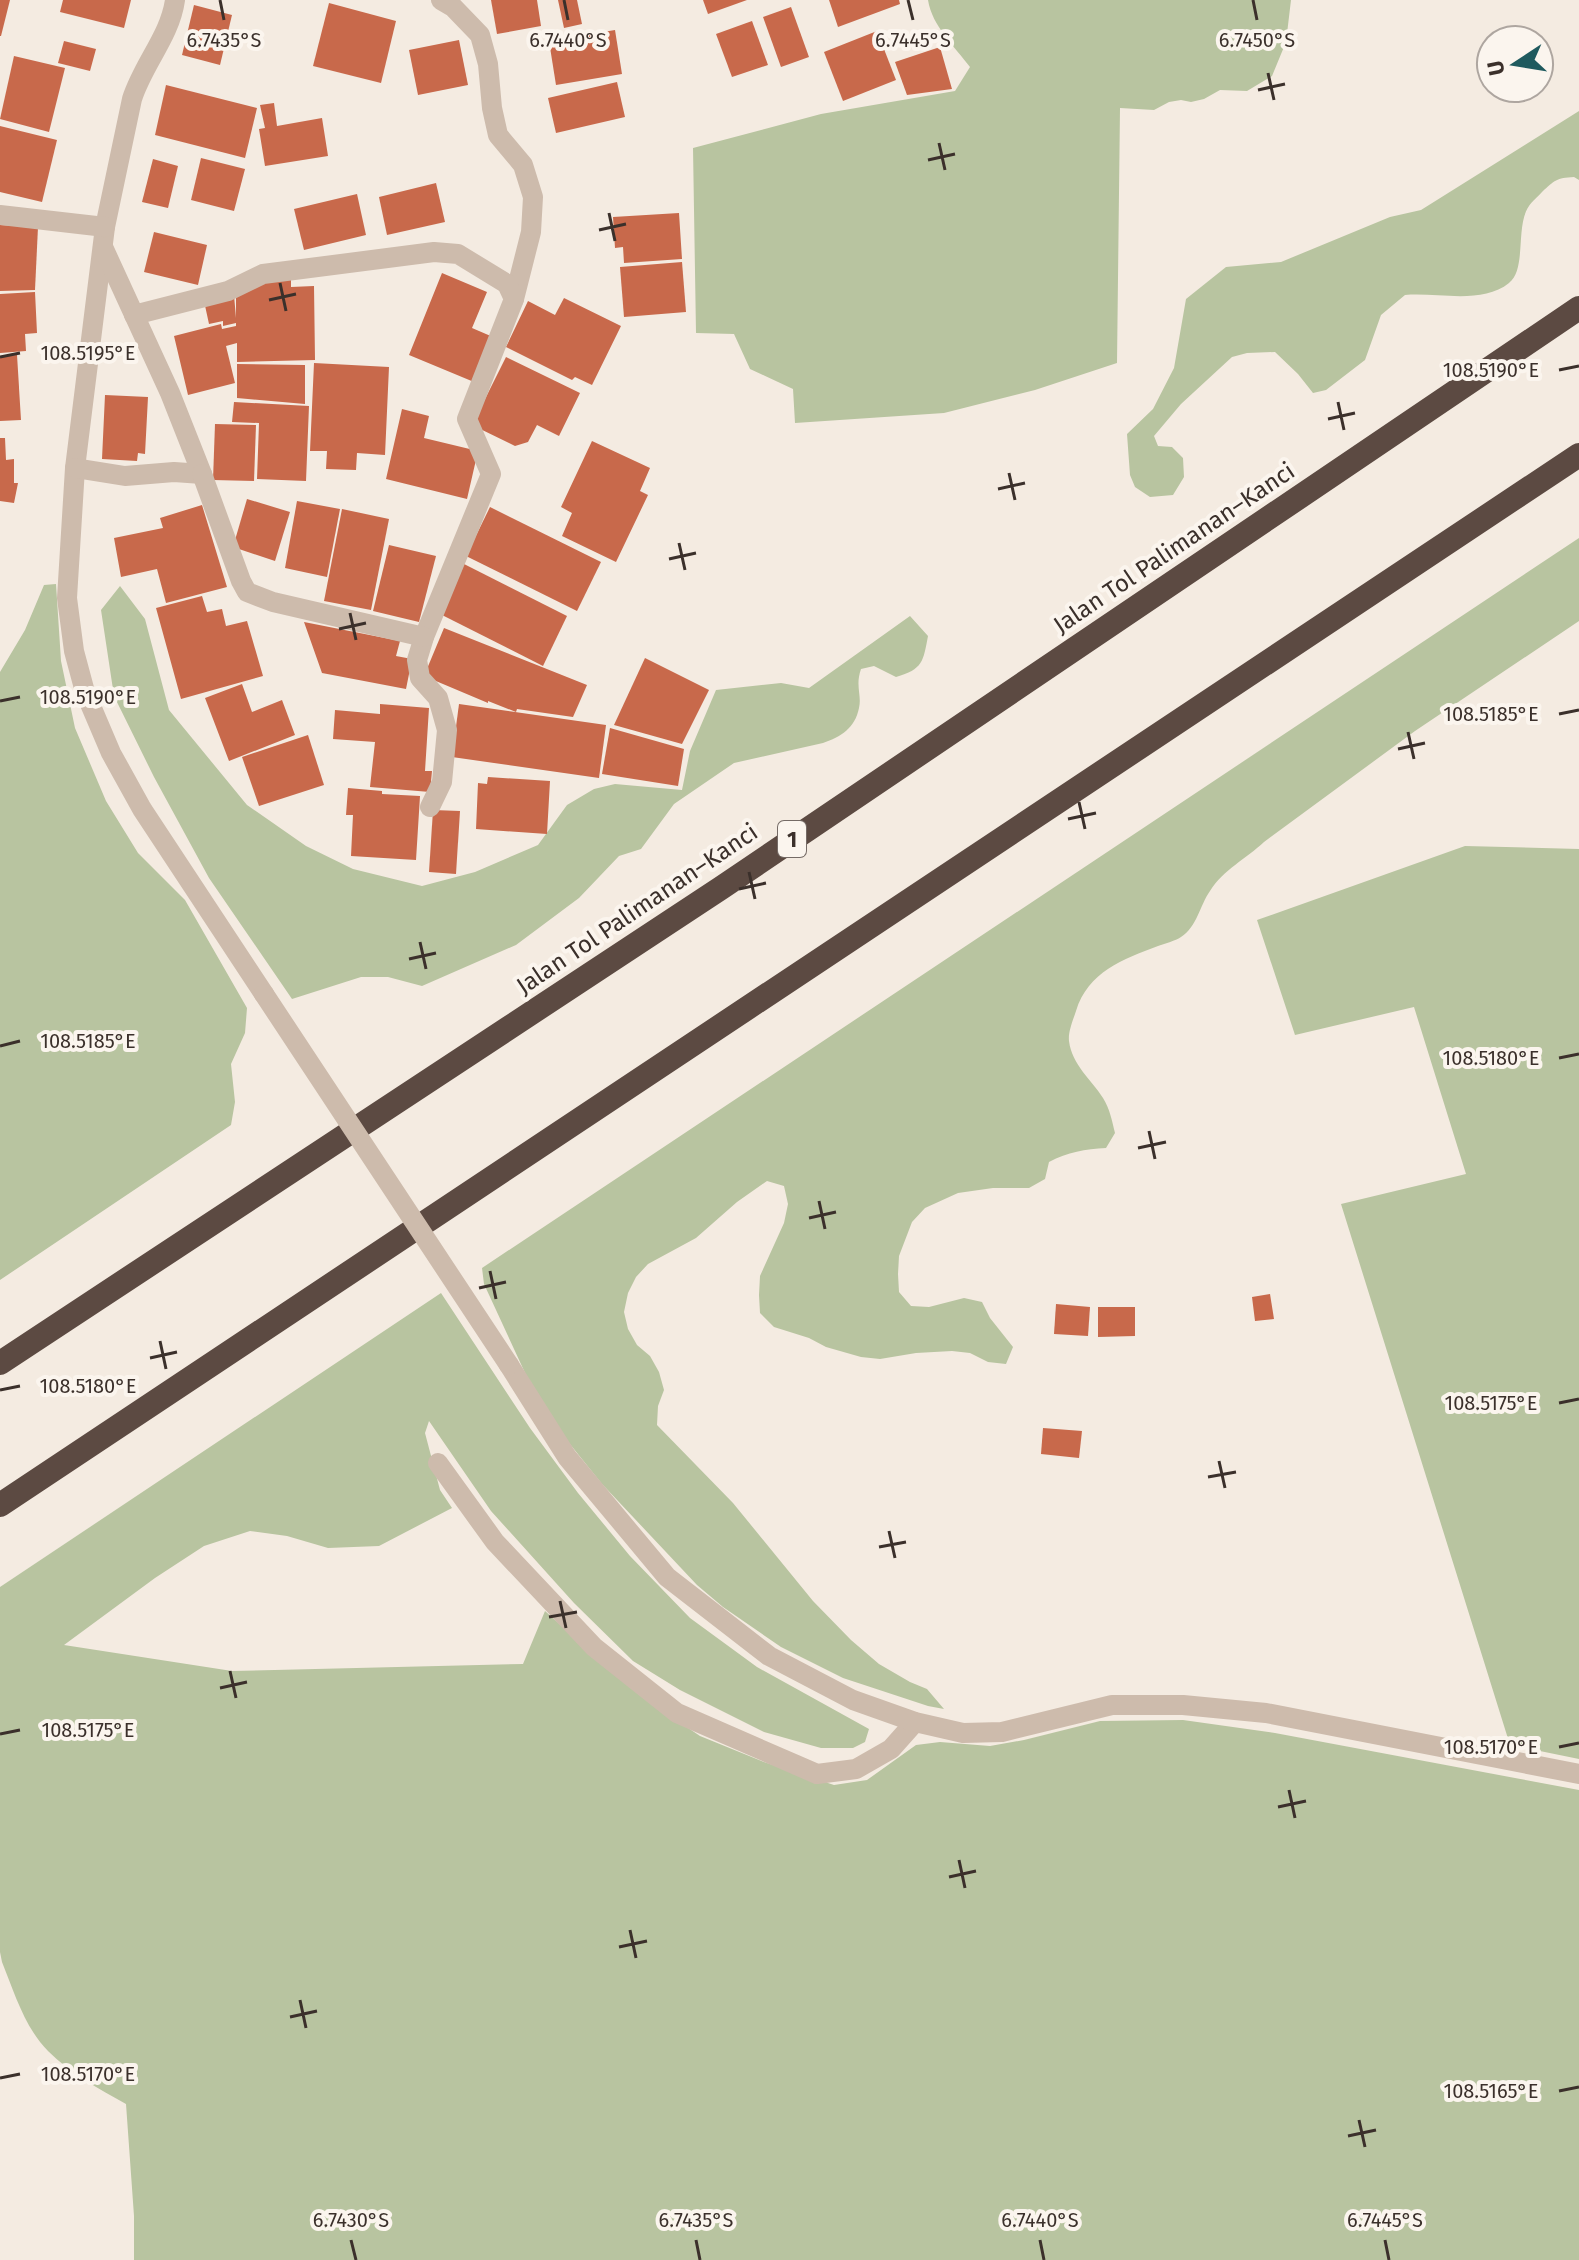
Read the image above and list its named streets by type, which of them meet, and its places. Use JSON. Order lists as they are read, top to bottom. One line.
{"streets":{"highway":["Jalan Tol Palimanan–Kanci","1"]},"north":"left","coordinates":["6.7435°S","6.7440°S","6.7445°S","6.7450°S","108.5195°E","108.5190°E","108.5185°E","108.5180°E","108.5175°E","108.5170°E","108.5165°E","6.7430°S"]}
